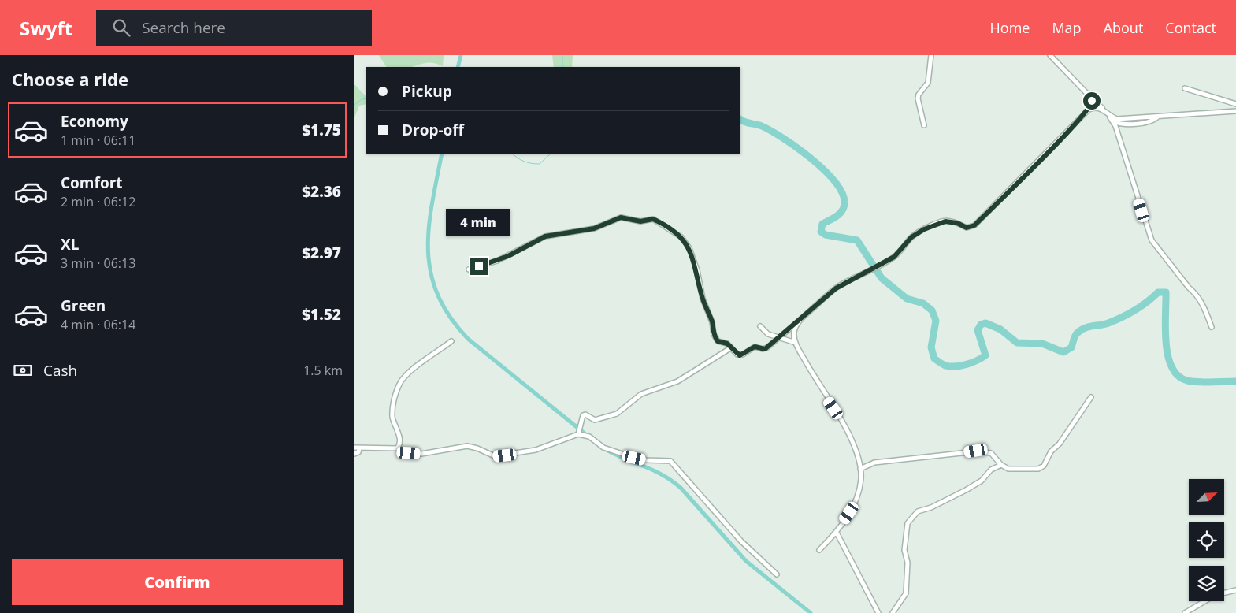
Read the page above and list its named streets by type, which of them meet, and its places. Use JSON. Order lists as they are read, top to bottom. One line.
{"north":"top right","page":{"header":"Swyft","search":"Search here","nav":["Home","Map","About","Contact"],"heading":"Choose a ride","banner":["Pickup","Drop-off"],"list":[{"name":"Economy","note":"1 min · 06:11","value":"$1.75"},{"name":"Comfort","note":"2 min · 06:12","value":"$2.36"},{"name":"XL","note":"3 min · 06:13","value":"$2.97"},{"name":"Green","note":"4 min · 06:14","value":"$1.52"}],"bubble":"4 min","pay":["Cash","1.5 km"],"buttons":"Confirm"}}
